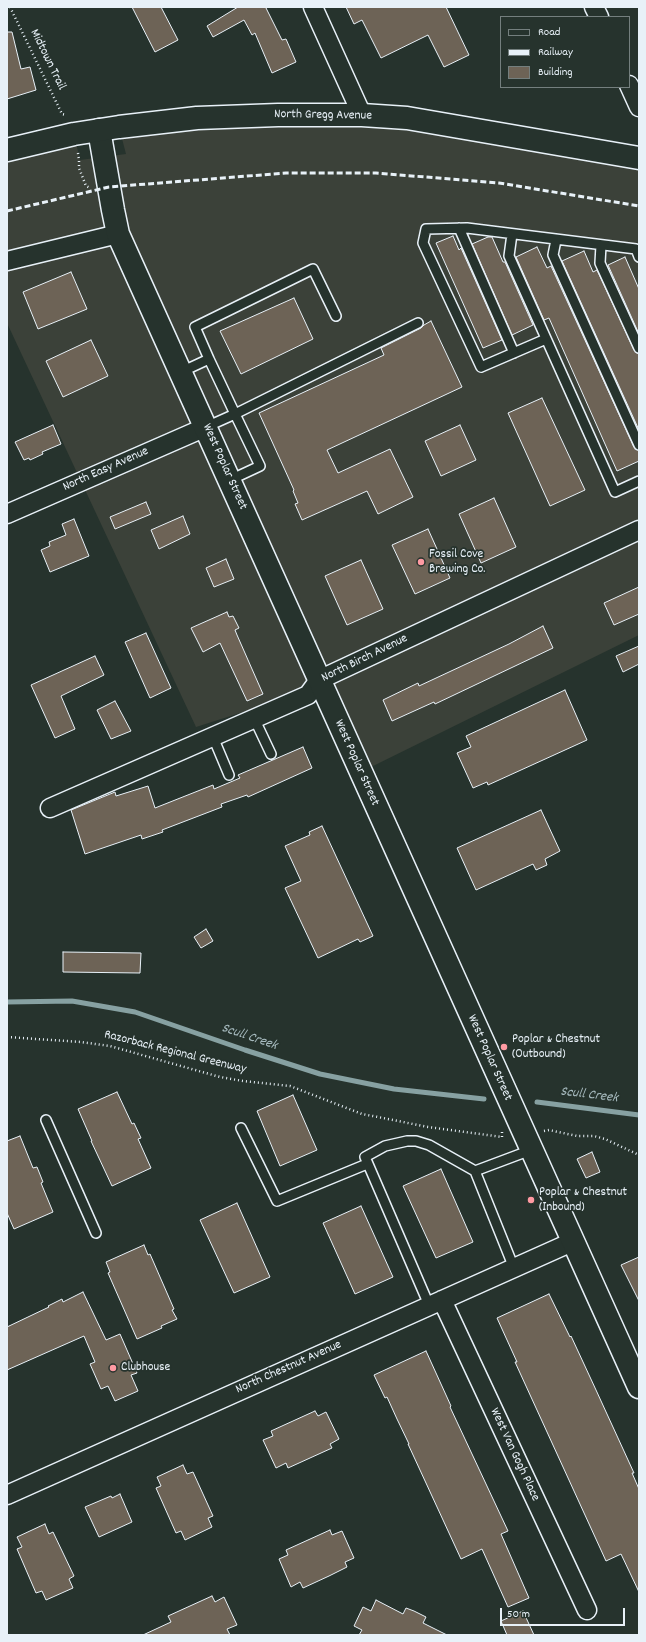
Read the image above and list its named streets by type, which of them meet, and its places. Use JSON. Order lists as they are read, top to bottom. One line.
{"streets":{"street":["North Gregg Avenue","West Poplar Street","North Easy Avenue","North Birch Avenue","North Chestnut Avenue","West Van Gogh Place"],"path":["Midtown Trail","Razorback Regional Greenway"]},"crossings":[["North Gregg Avenue","West Poplar Street"],["West Poplar Street","North Easy Avenue"],["West Poplar Street","North Birch Avenue"],["West Poplar Street","Razorback Regional Greenway"],["West Poplar Street","North Chestnut Avenue"],["North Chestnut Avenue","West Van Gogh Place"]],"water":["Scull Creek"],"places":["Fossil Cove Brewing Co.","Poplar & Chestnut (Outbound)","Poplar & Chestnut (Inbound)","Clubhouse"],"legend":["Road","Railway","Building"],"scale_bar":"50 m"}
